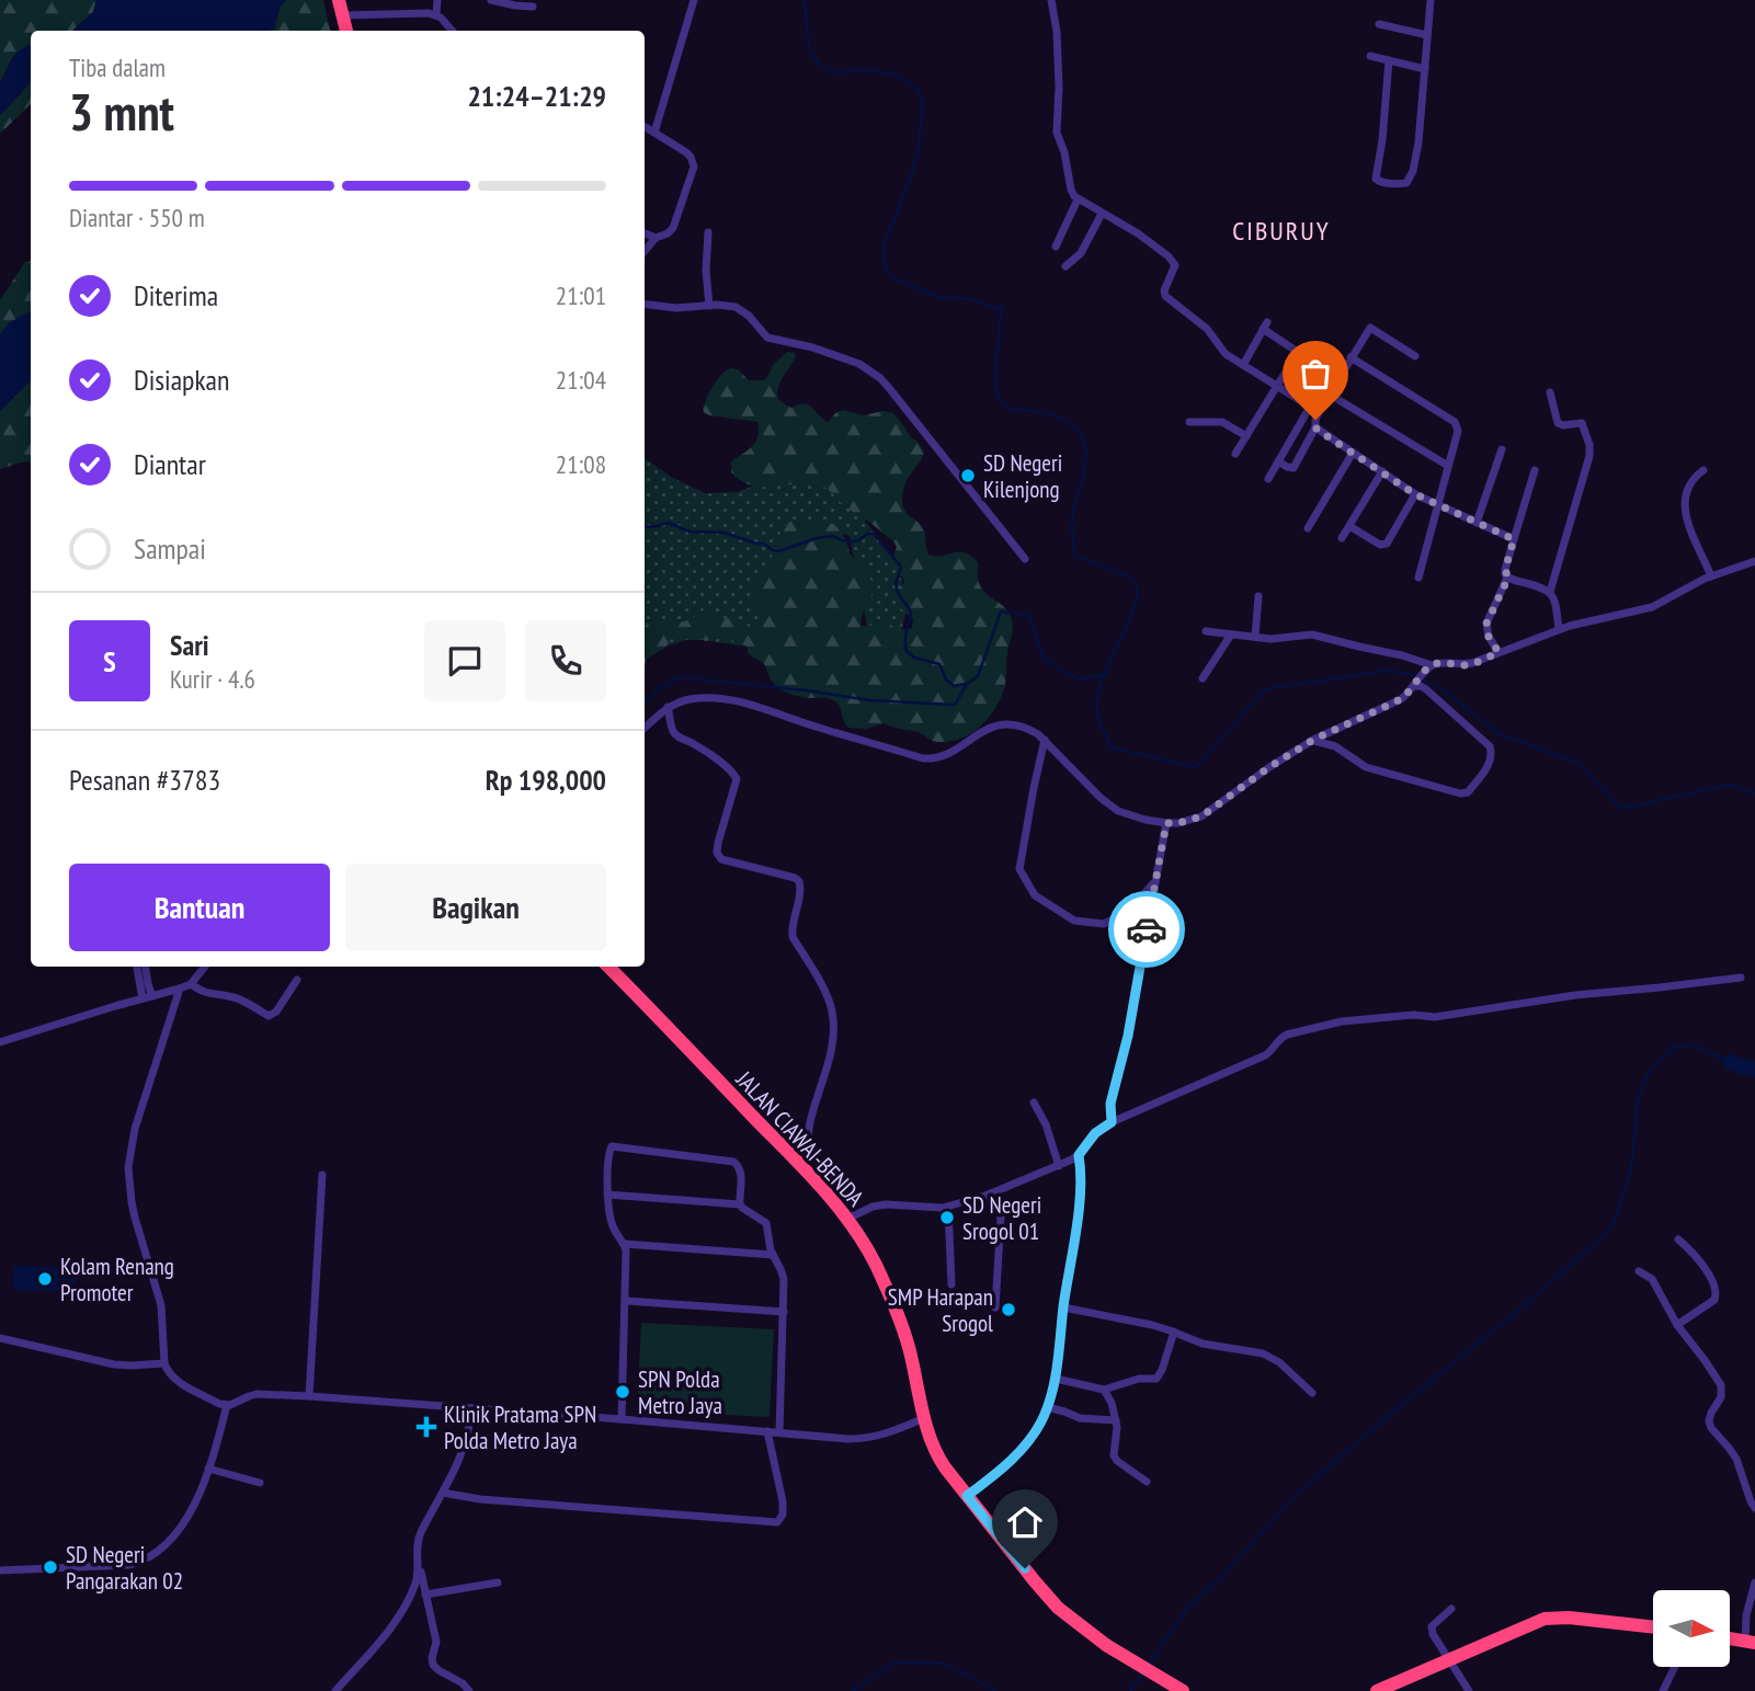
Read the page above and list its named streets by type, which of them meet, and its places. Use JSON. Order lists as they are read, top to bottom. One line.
{"streets":{"highway":["JALAN CIAWAI-BENDA"]},"districts":["CIBURUY"],"places":{"other":["SD Negeri Kilenjong","SD Negeri Srogol 01","Kolam Renang Promoter","SMP Harapan Srogol","SPN Polda Metro Jaya","SD Negeri Pangarakan 02"],"health":["Klinik Pratama SPN Polda Metro Jaya"]},"north":"right","page":{"heading":["3 mnt","Tiba dalam","21:24–21:29"],"panel":["Sari","Kurir · 4.6","Pesanan #3783","Rp 198,000"],"bar":"Diantar · 550 m","list":[["Diterima","21:01"],["Disiapkan","21:04"],["Diantar","21:08"],"Sampai"],"round":"S","buttons":["Bantuan","Bagikan"]}}
